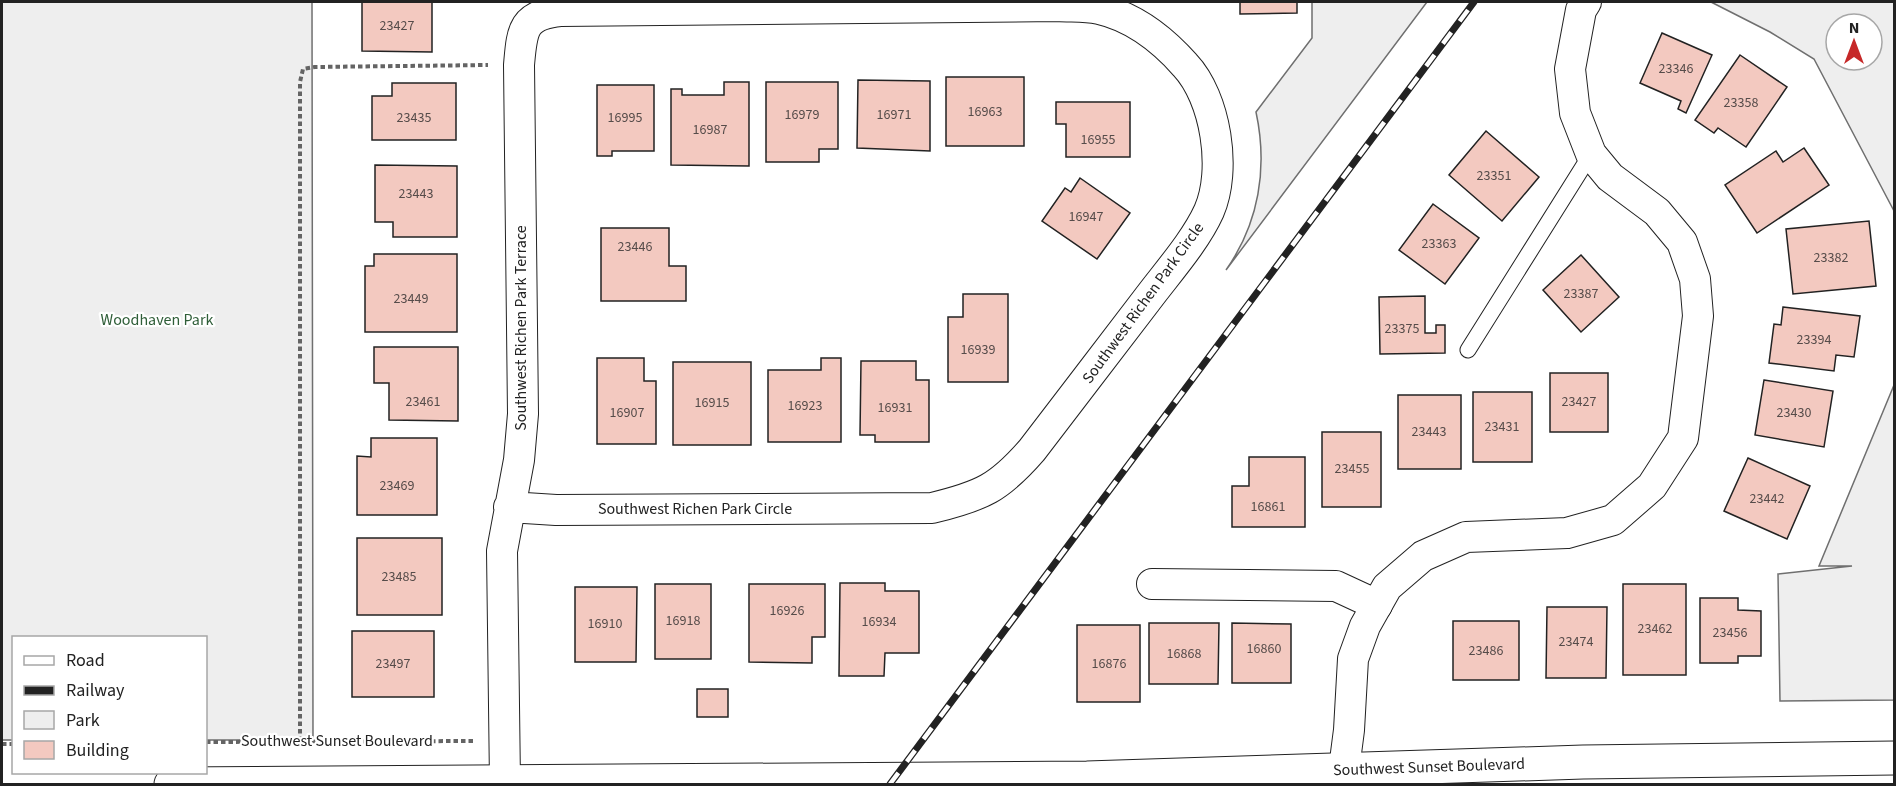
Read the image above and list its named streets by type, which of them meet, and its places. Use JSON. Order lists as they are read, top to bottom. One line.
{"streets":{"main road":["Southwest Sunset Boulevard"],"street":["Southwest Richen Park Circle","Southwest Richen Park Terrace"]},"crossings":[["Southwest Richen Park Circle","Southwest Richen Park Terrace"],["Southwest Richen Park Terrace","Southwest Sunset Boulevard"]],"parks":["Woodhaven Park"],"house_numbers":["23427","23346","23358","16963","16979","16971","23435","16995","16987","16955","23351","23443","16947","23363","23446","23382","23387","23449","23375","23394","16939","23461","23427","16915","16923","16931","16907","23430","23431","23443","23455","23469","23442","16861","23485","16926","16918","16934","16910","23462","23456","23474","16860","23486","16868","23497","16876"],"legend":["Road","Railway","Park","Building"],"north":"top"}
